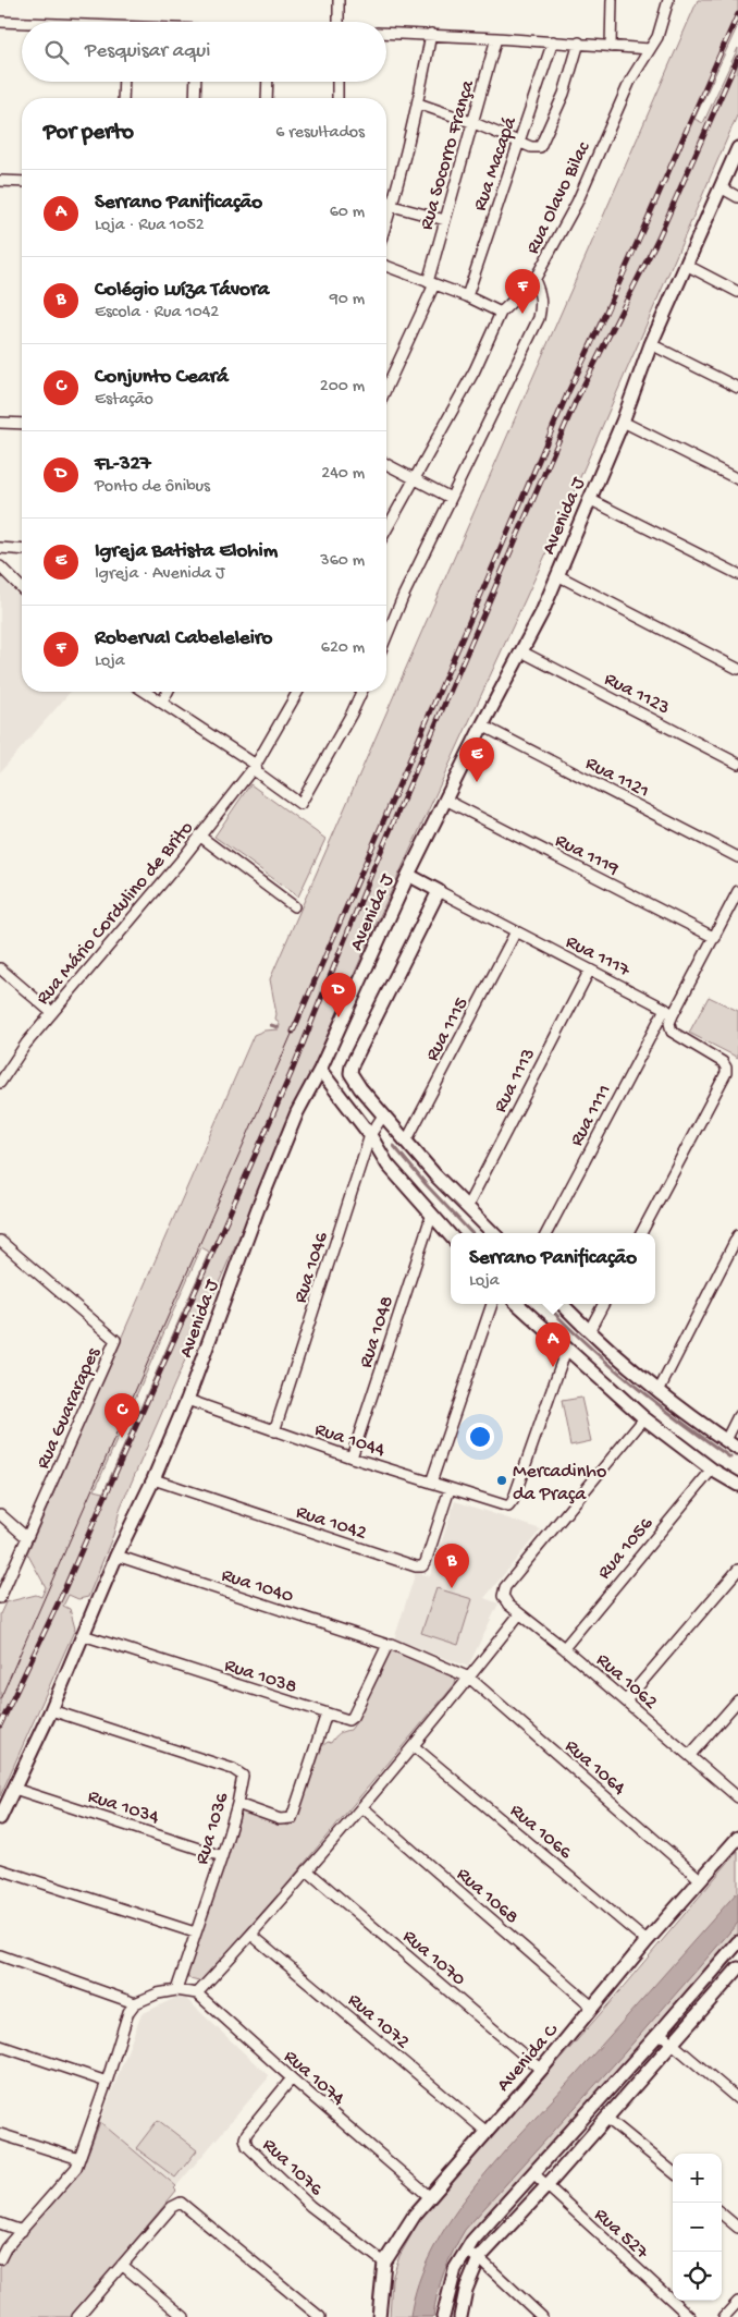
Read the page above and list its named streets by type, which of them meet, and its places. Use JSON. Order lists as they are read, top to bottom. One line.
{"streets":{"street":["Rua Socorro França","Rua Macapá","Rua Olavo Bilac","Avenida J","Rua 1123","Rua 1121","Rua 1119","Rua Mário Cordulino de Brito","Rua 1117","Rua 1115","Rua 1113","Rua 1111","Rua 1046","Rua 1048","Rua Guararapes","Rua 1044","Rua 1042","Rua 1056","Rua 1040","Rua 1038","Rua 1062","Rua 1064","Rua 1034","Rua 1036","Rua 1066","Rua 1068","Rua 1070","Rua 1072","Avenida C","Rua 1074","Rua 1076","Rua 527"]},"crossings":[["Avenida J","Rua 1123"],["Avenida J","Rua 1121"],["Avenida J","Rua 1119"],["Avenida J","Rua 1044"],["Avenida J","Rua 1042"],["Avenida J","Rua 1040"],["Avenida J","Rua 1038"],["Avenida J","Rua 1034"],["Avenida J","Rua 1036"],["Rua 1119","Rua 1111"],["Rua 1117","Rua 1115"],["Rua 1117","Rua 1113"],["Rua 1117","Rua 1111"],["Rua 1046","Rua 1044"],["Rua 1048","Rua 1044"],["Rua 1044","Rua 1042"],["Rua 1056","Rua 1062"],["Rua 1040","Rua 1038"],["Rua 1040","Rua 1064"],["Rua 1064","Avenida C"],["Rua 1034","Rua 1036"],["Rua 1066","Avenida C"],["Rua 1068","Avenida C"],["Rua 1070","Avenida C"],["Rua 1072","Avenida C"],["Avenida C","Rua 1074"],["Avenida C","Rua 1076"],["Rua 1074","Rua 1076"]],"places":["Mercadinho da Praça"],"page":{"search":"Pesquisar aqui","heading":["Por perto","6 resultados"],"list":[{"mark":"A","name":"Serrano Panificação","note":"Loja · Rua 1052","value":"60 m"},{"mark":"B","name":"Colégio Luíza Távora","note":"Escola · Rua 1042","value":"90 m"},{"mark":"C","name":"Conjunto Ceará","note":"Estação","value":"200 m"},{"mark":"D","name":"FL-327","note":"Ponto de ônibus","value":"240 m"},{"mark":"E","name":"Igreja Batista Elohim","note":"Igreja · Avenida J","value":"360 m"},{"mark":"F","name":"Roberval Cabeleleiro","note":"Loja","value":"620 m"}],"pins":["F","E","D","A","C","B"],"popup":["Serrano Panificação","Loja"],"map_buttons":["+","−"]}}
